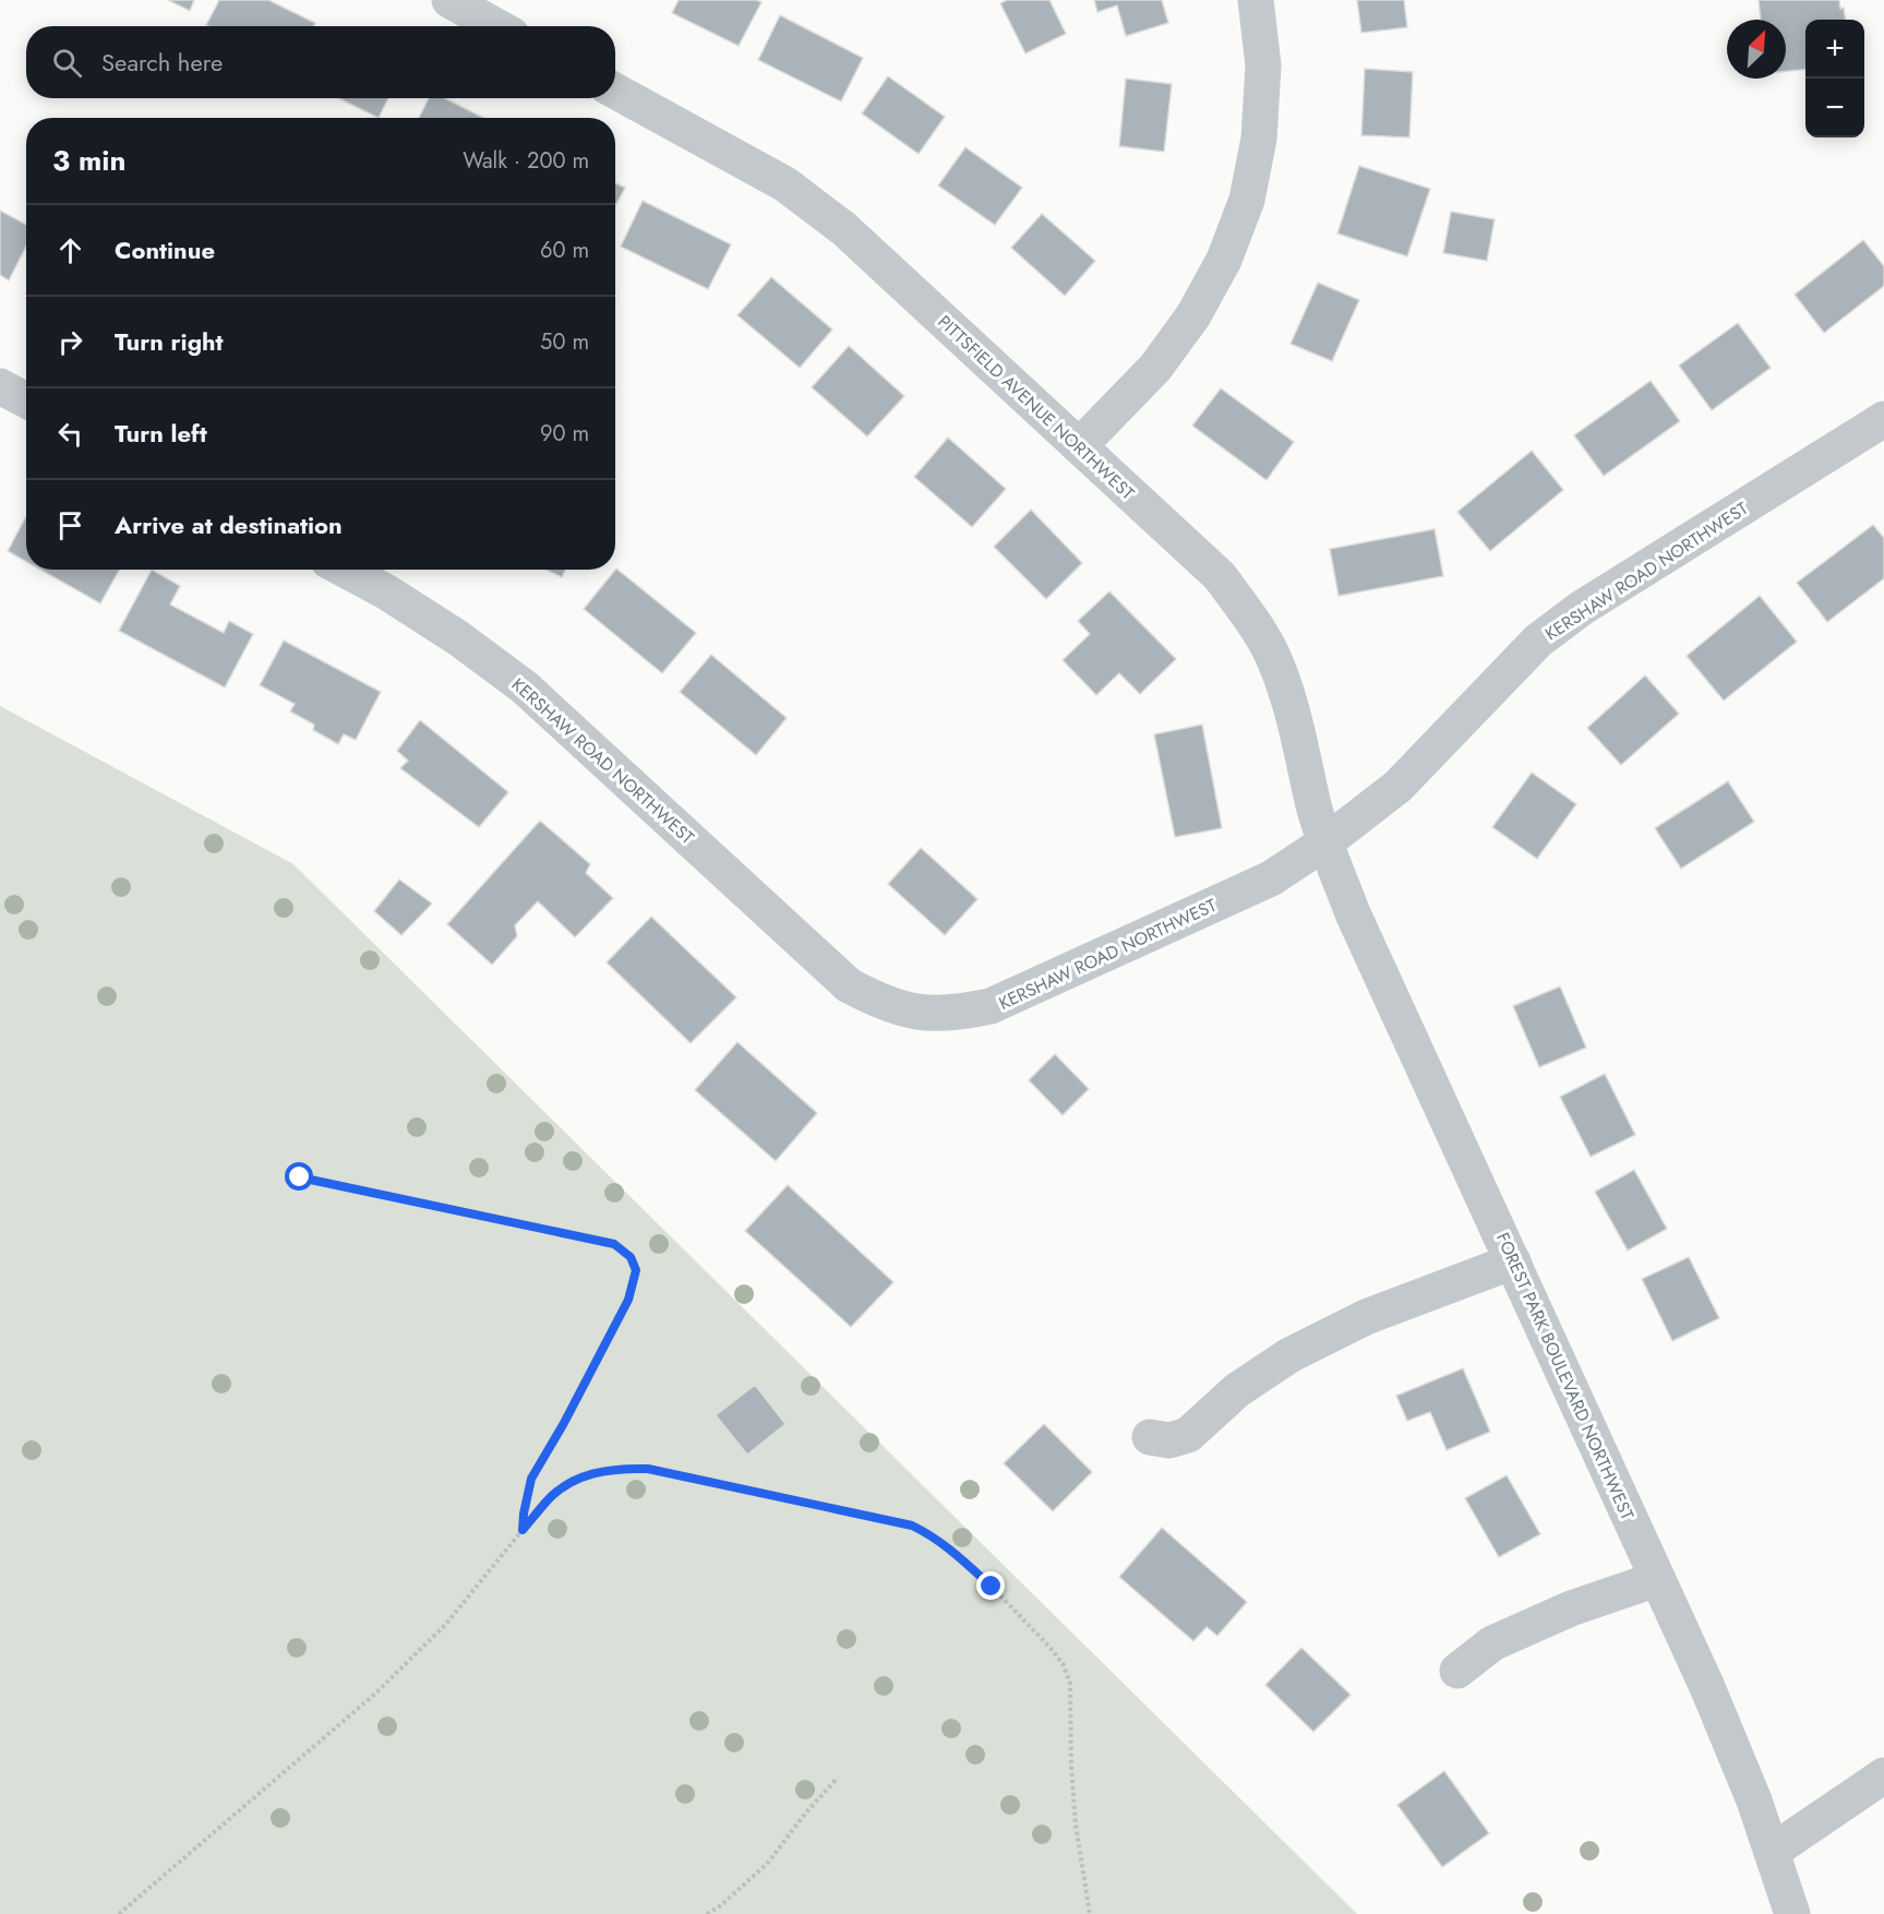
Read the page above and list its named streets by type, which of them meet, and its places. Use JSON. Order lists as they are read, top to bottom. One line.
{"streets":{"street":["PITTSFIELD AVENUE NORTHWEST","KERSHAW ROAD NORTHWEST","FOREST PARK BOULEVARD NORTHWEST"]},"crossings":[["PITTSFIELD AVENUE NORTHWEST","KERSHAW ROAD NORTHWEST"],["PITTSFIELD AVENUE NORTHWEST","FOREST PARK BOULEVARD NORTHWEST"],["KERSHAW ROAD NORTHWEST","FOREST PARK BOULEVARD NORTHWEST"]],"north":"top right","page":{"map_buttons":["+","−"],"search":"Search here","heading":["3 min","Walk · 200 m"],"list":[["Continue","60 m"],["Turn right","50 m"],["Turn left","90 m"],"Arrive at destination"]}}
